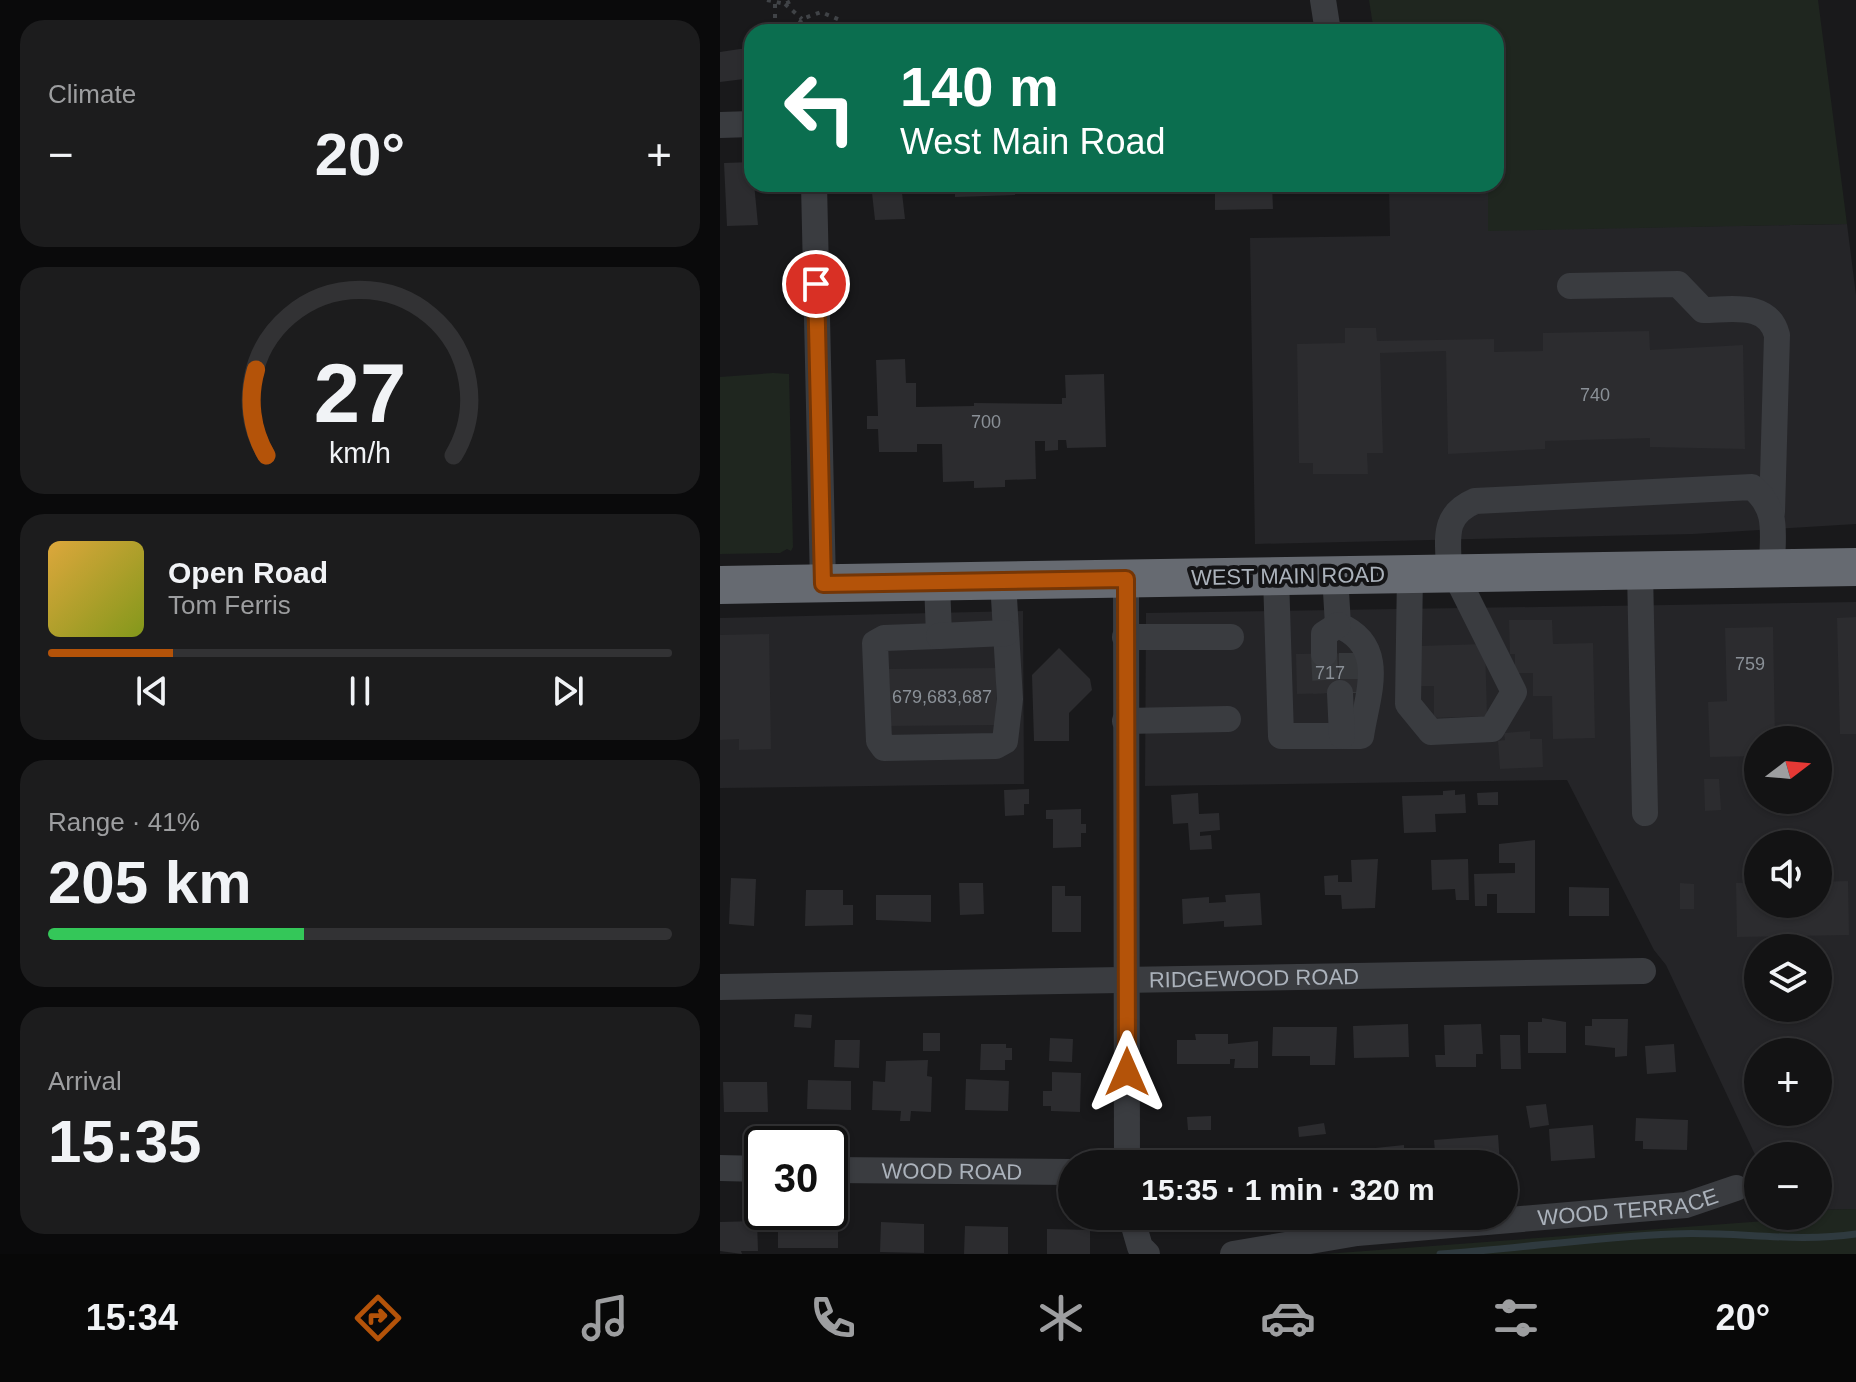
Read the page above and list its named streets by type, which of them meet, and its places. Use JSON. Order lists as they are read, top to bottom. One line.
{"streets":{"highway":["WEST MAIN ROAD"],"street":["RIDGEWOOD ROAD","WOOD ROAD","WOOD TERRACE"]},"house_numbers":["740","700","759","717","679,683,687"],"north":"right","page":{"tile":["Climate",["Range · 41%","205 km"],["Arrival","15:35"]],"turn":["140 m","West Main Road"],"heat":["−","20°","+"],"song":["Open Road","Tom Ferris"],"map_buttons":["+","−"],"limit":"30","trip":"15:35 · 1 min · 320 m","tabs":["15:34","20°"],"gauge":["27","km/h"]}}
